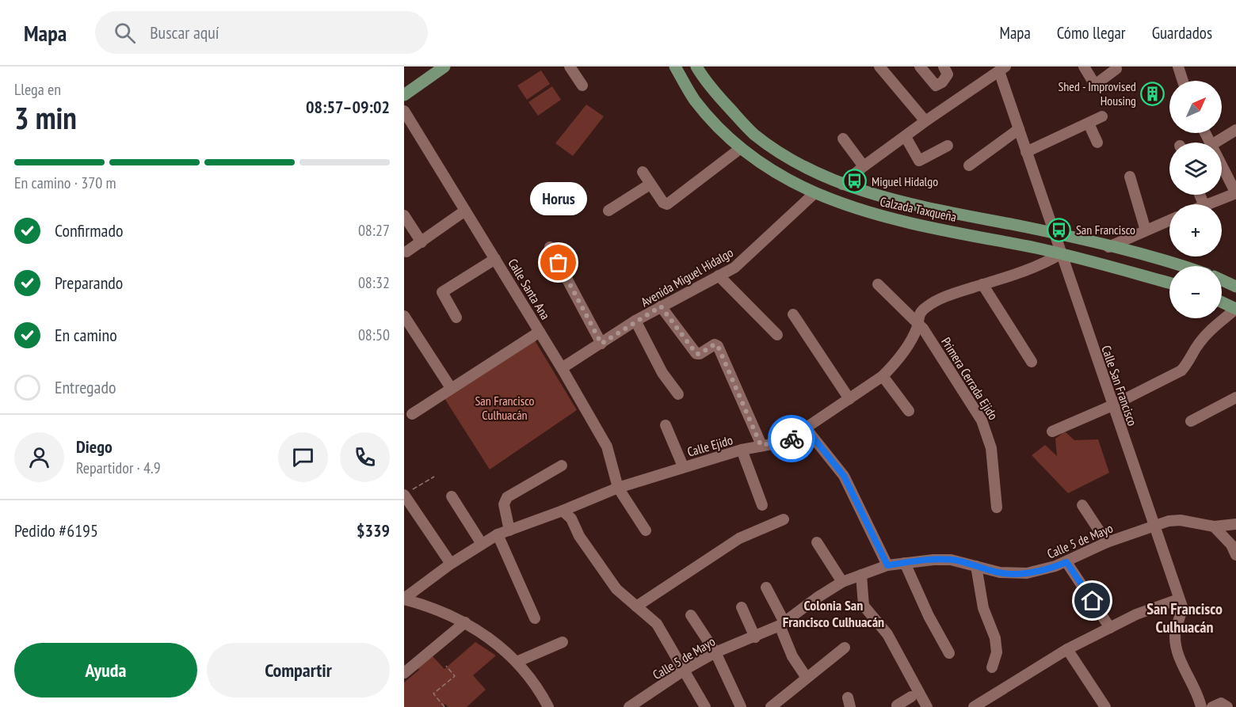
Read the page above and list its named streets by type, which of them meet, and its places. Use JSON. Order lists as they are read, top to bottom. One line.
{"streets":{"main road":["Calzada Taxqueña"],"street":["Avenida Miguel Hidalgo","Calle Santa Ana","Primera Cerrada Ejido","Calle San Francisco","Calle Ejido","Calle 5 de Mayo"]},"crossings":[["Calzada Taxqueña","Avenida Miguel Hidalgo"],["Calzada Taxqueña","Calle San Francisco"],["Calzada Taxqueña","Calle Ejido"],["Avenida Miguel Hidalgo","Calle Santa Ana"],["Calle Santa Ana","Calle Ejido"],["Primera Cerrada Ejido","Calle Ejido"],["Calle San Francisco","Calle Ejido"],["Calle San Francisco","Calle 5 de Mayo"]],"districts":["Colonia San Francisco Culhuacán","San Francisco Culhuacán"],"parks":["San Francisco Culhuacán"],"places":{"building":["Shed - Improvised Housing"],"bus stop":["Miguel Hidalgo","San Francisco"],"other":["Horus"]},"north":"top right","page":{"header":"Mapa","search":"Buscar aquí","nav":["Mapa","Cómo llegar","Guardados"],"heading":["3 min","Llega en","08:57–09:02"],"panel":["Diego","Repartidor · 4.9","Pedido #6195","$339"],"map_buttons":["+","−"],"bar":"En camino · 370 m","bubble":"Horus","list":[["Confirmado","08:27"],["Preparando","08:32"],["En camino","08:50"],"Entregado"],"buttons":["Ayuda","Compartir"]}}
